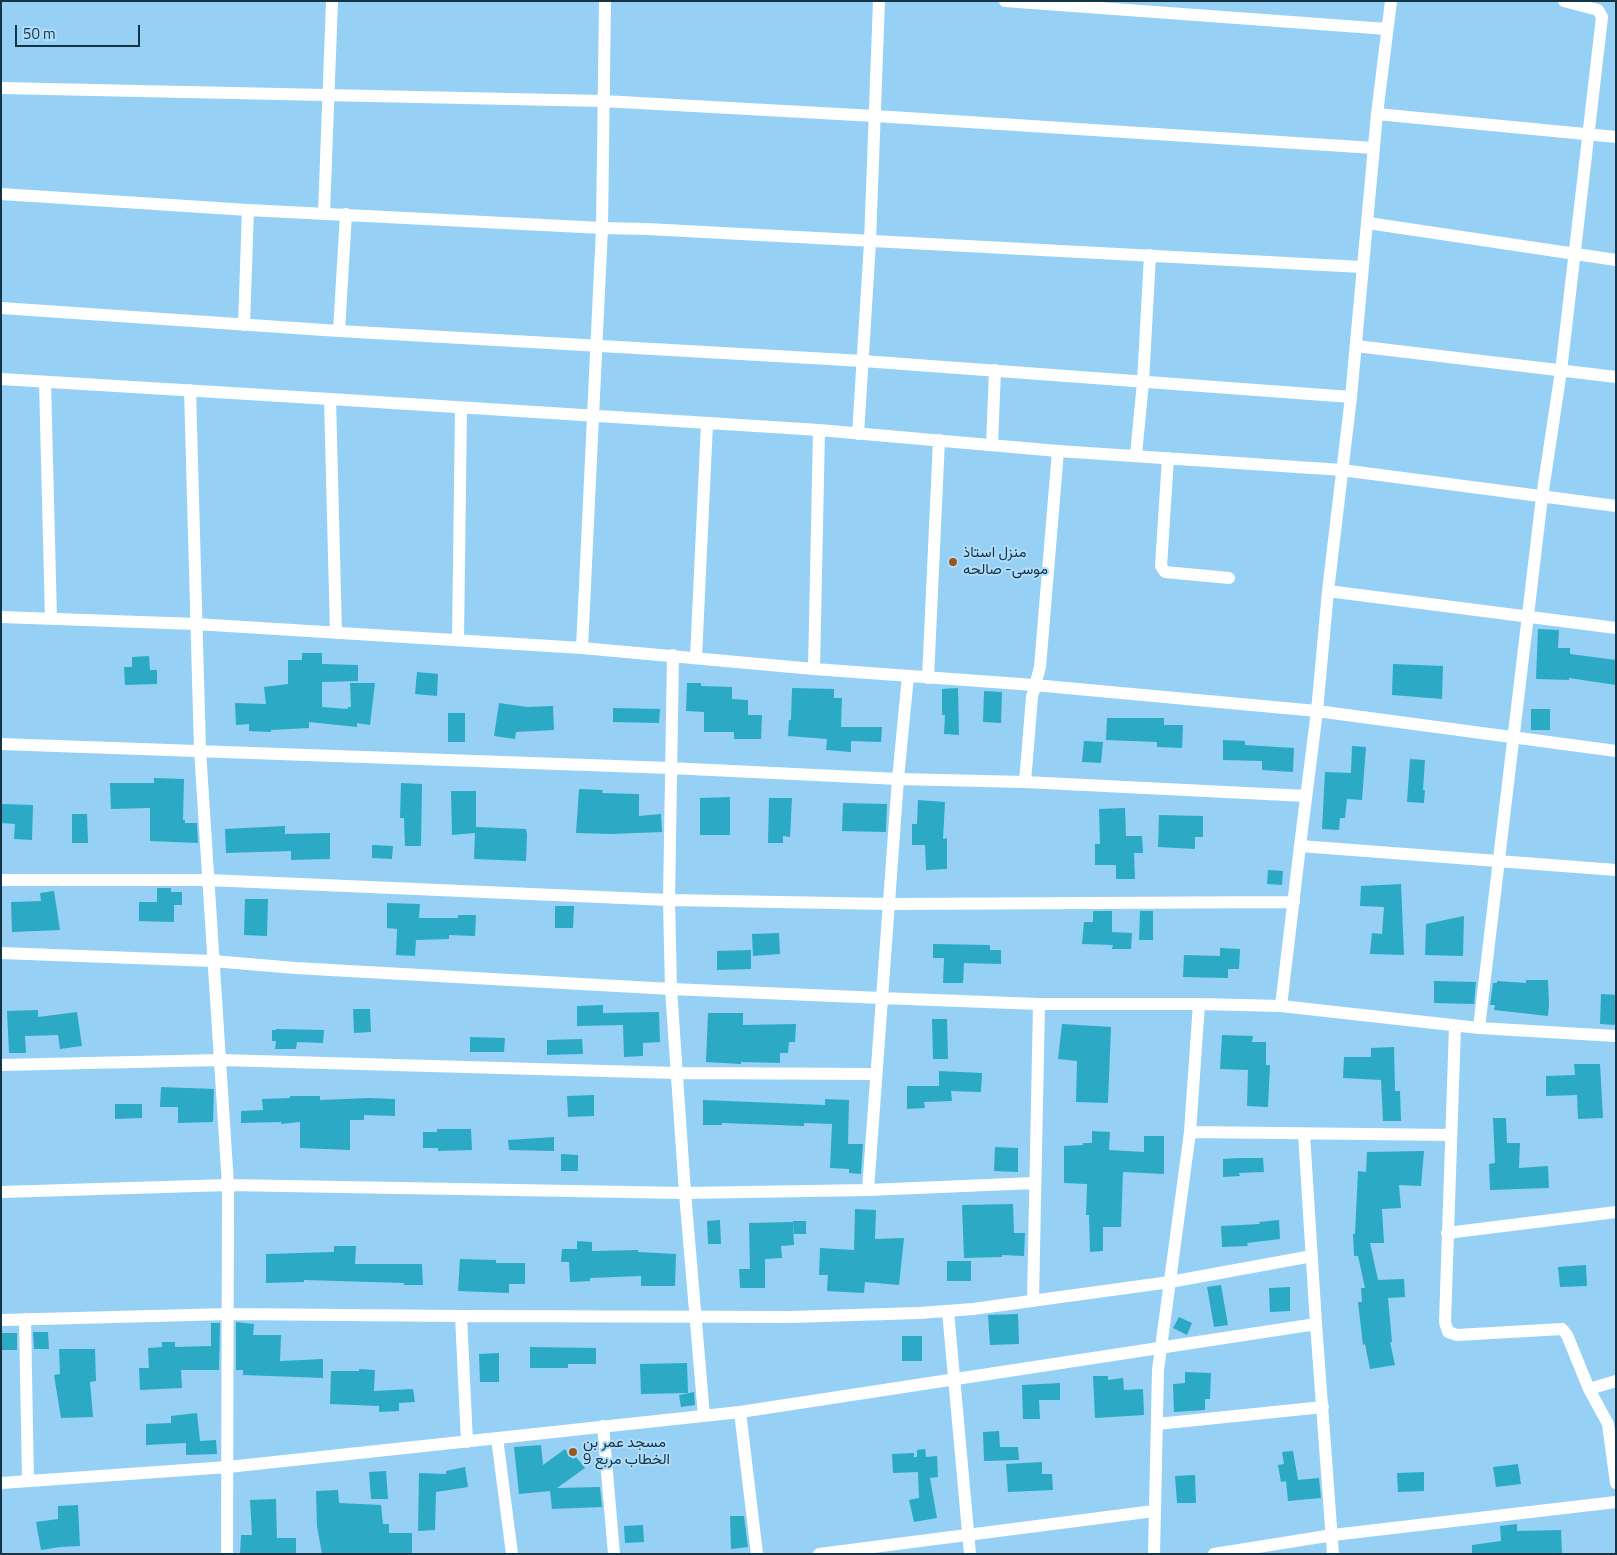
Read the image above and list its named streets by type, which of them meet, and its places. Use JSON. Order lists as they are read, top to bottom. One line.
{"places":["منزل استاذ موسى- صالحه","مسجد عمر بن الخطاب مربع 9"],"scale_bar":"50 m"}
